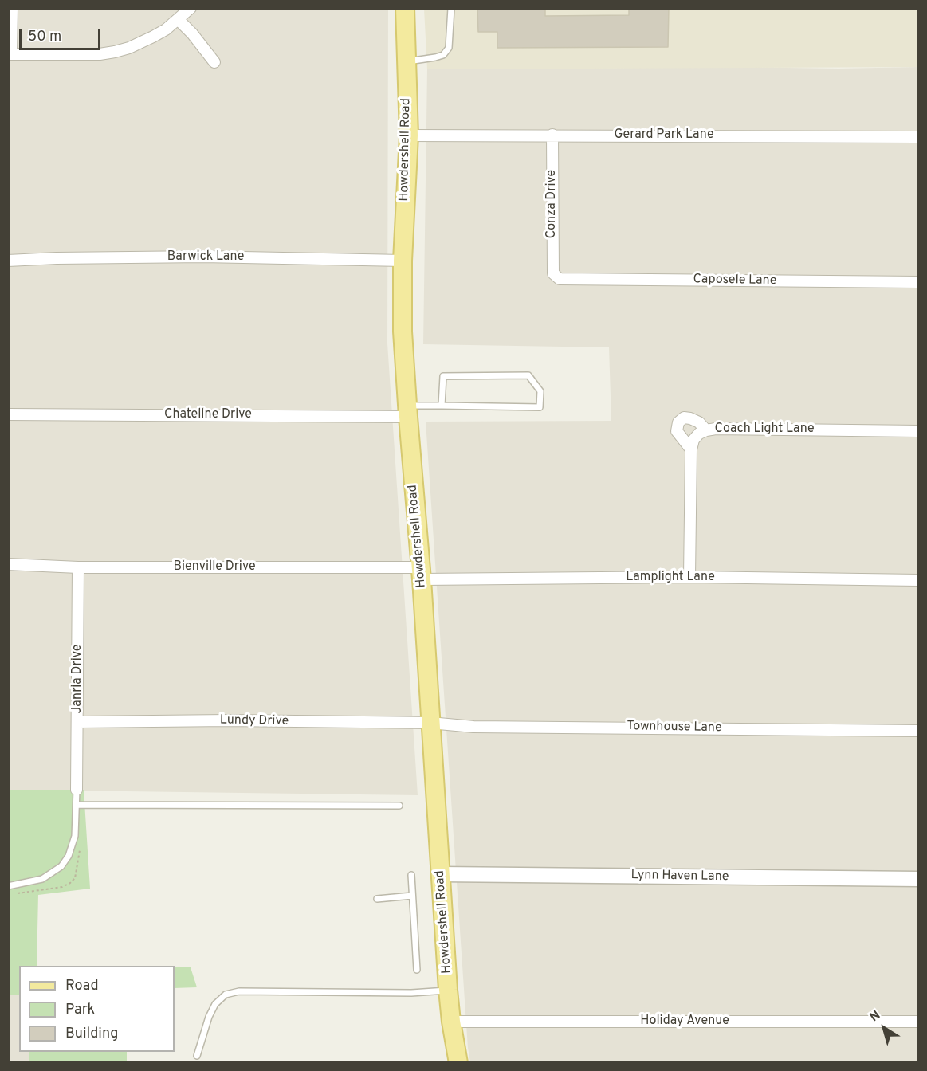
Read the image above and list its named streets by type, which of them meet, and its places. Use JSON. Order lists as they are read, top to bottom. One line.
{"streets":{"main road":["Howdershell Road"],"street":["Gerard Park Lane","Conza Drive","Barwick Lane","Caposele Lane","Chateline Drive","Coach Light Lane","Bienville Drive","Lamplight Lane","Janria Drive","Lundy Drive","Townhouse Lane","Lynn Haven Lane","Holiday Avenue"]},"crossings":[["Gerard Park Lane","Howdershell Road"],["Gerard Park Lane","Conza Drive"],["Howdershell Road","Barwick Lane"],["Howdershell Road","Chateline Drive"],["Howdershell Road","Bienville Drive"],["Howdershell Road","Lamplight Lane"],["Howdershell Road","Lundy Drive"],["Howdershell Road","Townhouse Lane"],["Howdershell Road","Lynn Haven Lane"],["Howdershell Road","Holiday Avenue"],["Conza Drive","Caposele Lane"],["Bienville Drive","Lamplight Lane"],["Bienville Drive","Janria Drive"],["Janria Drive","Lundy Drive"],["Lundy Drive","Townhouse Lane"]],"legend":["Road","Park","Building"],"scale_bar":"50 m","north":"top left"}
